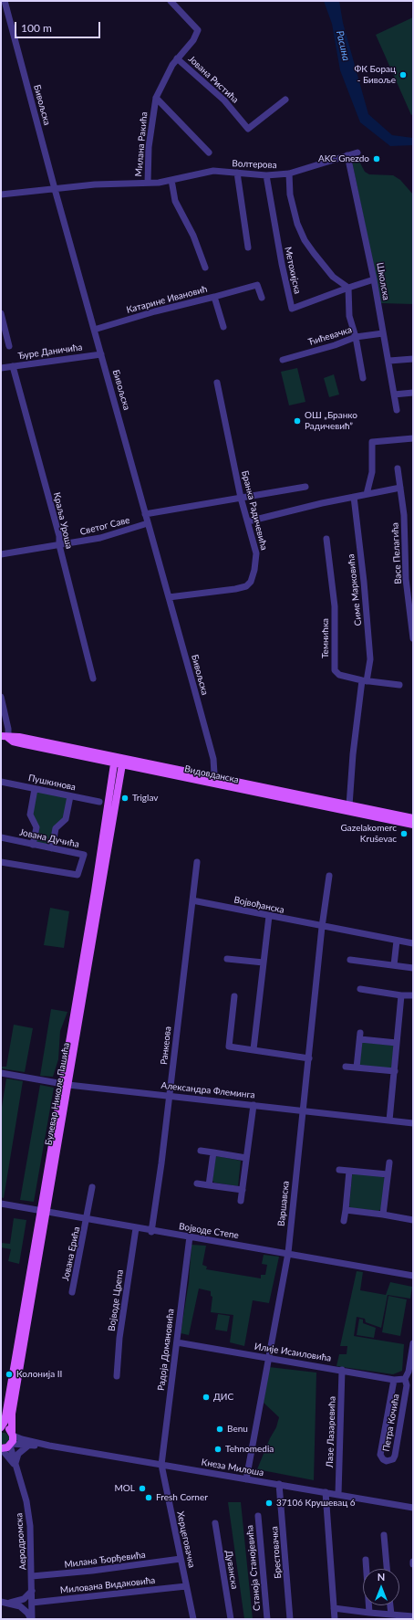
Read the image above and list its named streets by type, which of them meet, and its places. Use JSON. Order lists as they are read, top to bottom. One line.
{"streets":{"main road":["Видовданска","Булевар Николе Пашића"],"street":["Јована Ристића","Бивољска","Милана Ракића","Волтерова","Метохијска","Школска","Катарине Ивановић","Ћићевачка","Ђуре Даничића","Бранка Радичевића","Краља Уроша","Светог Саве","Васе Пелагића","Симе Марковића","Темнићка","Пушкинова","Јована Дучића","Војвођанска","Ранкеова","Александра Флеминга","Варшавска","Војводе Степе","Јована Ерића","Војводе Црепа","Радоја Домановића","Илије Исаиловића","Петра Кочића","Лазе Лазаревића","Кнеза Милоша","Херцеговачка","Аеродромска","Брестовачка","Милана Ђорђевића","Станоја Станојевића","Дуванска","Милована Видаковића"]},"crossings":[["Јована Ристића","Милана Ракића"],["Бивољска","Волтерова"],["Бивољска","Катарине Ивановић"],["Бивољска","Ђуре Даничића"],["Бивољска","Бранка Радичевића"],["Бивољска","Светог Саве"],["Бивољска","Видовданска"],["Милана Ракића","Волтерова"],["Волтерова","Метохијска"],["Волтерова","Школска"],["Школска","Ћићевачка"],["Ђуре Даничића","Краља Уроша"],["Краља Уроша","Светог Саве"],["Симе Марковића","Темнићка"],["Симе Марковића","Видовданска"],["Видовданска","Булевар Николе Пашића"],["Војвођанска","Ранкеова"],["Војвођанска","Варшавска"],["Ранкеова","Александра Флеминга"],["Ранкеова","Војводе Степе"],["Александра Флеминга","Булевар Николе Пашића"],["Александра Флеминга","Варшавска"],["Булевар Николе Пашића","Војводе Степе"],["Булевар Николе Пашића","Кнеза Милоша"],["Булевар Николе Пашића","Аеродромска"],["Варшавска","Војводе Степе"],["Варшавска","Илије Исаиловића"],["Варшавска","Кнеза Милоша"],["Војводе Степе","Јована Ерића"],["Војводе Степе","Војводе Црепа"],["Војводе Степе","Радоја Домановића"],["Радоја Домановића","Илије Исаиловића"],["Радоја Домановића","Кнеза Милоша"],["Радоја Домановића","Херцеговачка"],["Илије Исаиловића","Петра Кочића"],["Илије Исаиловића","Лазе Лазаревића"],["Лазе Лазаревића","Кнеза Милоша"],["Кнеза Милоша","Херцеговачка"],["Кнеза Милоша","Аеродромска"],["Кнеза Милоша","Брестовачка"],["Херцеговачка","Милана Ђорђевића"],["Херцеговачка","Милована Видаковића"],["Аеродромска","Милана Ђорђевића"],["Аеродромска","Милована Видаковића"]],"water":["Расина"],"places":["ФК Борац - Бивоље","AKC Gnezdo","ОШ „Бранко Радичевић”","Triglav","Gazelakomerc Kruševac","Колонија II","ДИС","Benu","Tehnomedia","MOL","Fresh Corner","37106 Крушевац 6"],"scale_bar":"100 m","north":"top"}
